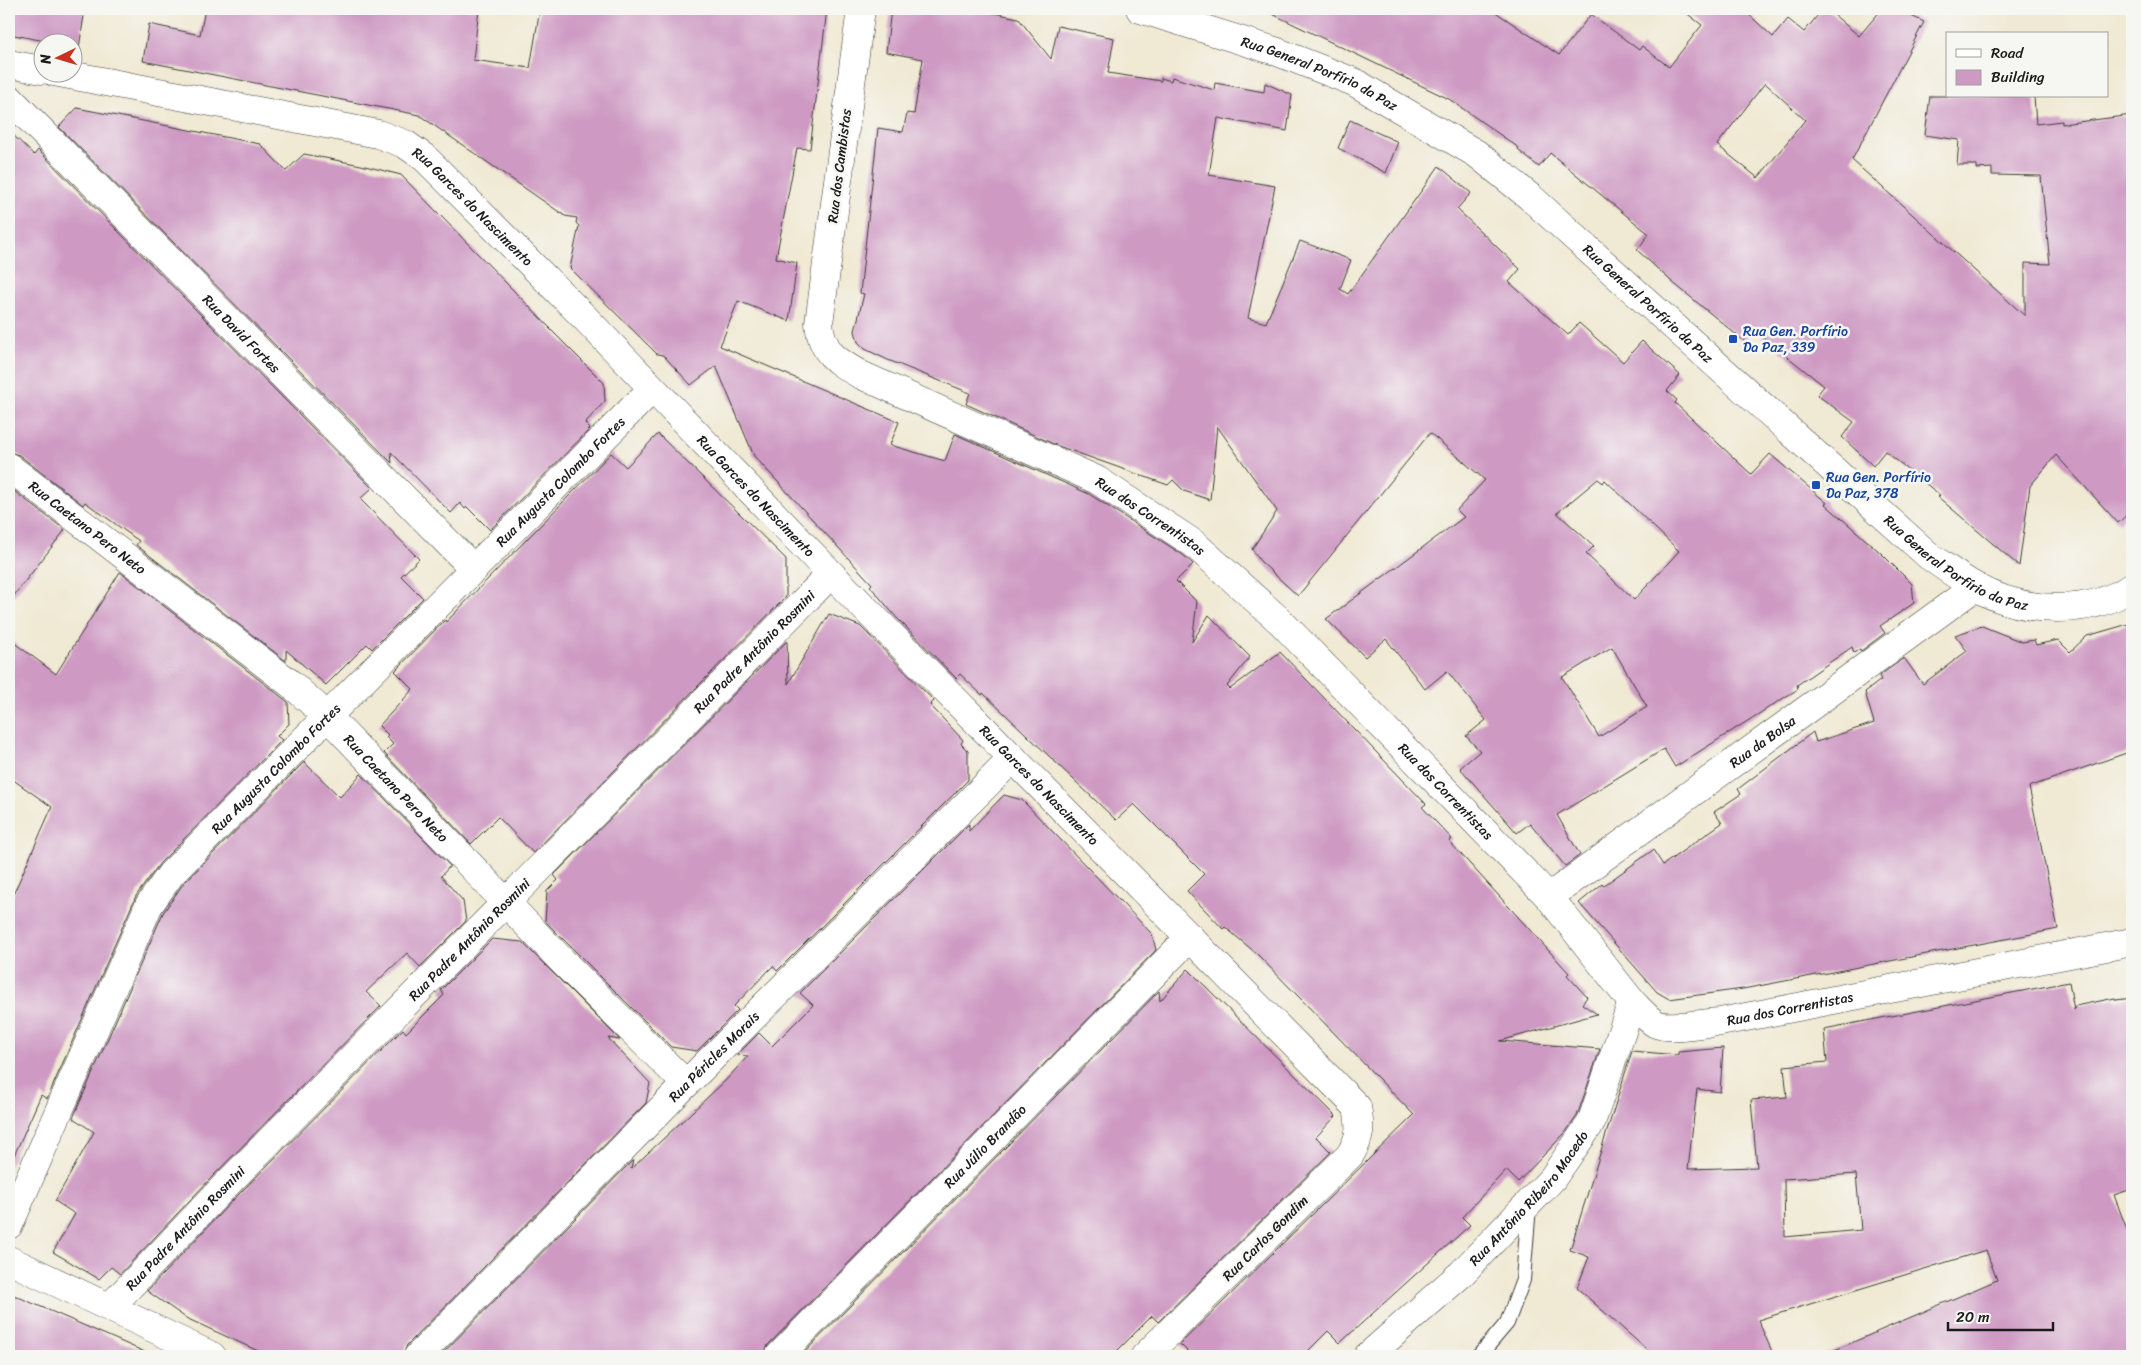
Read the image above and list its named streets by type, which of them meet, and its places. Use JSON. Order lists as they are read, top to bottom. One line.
{"streets":{"street":["Rua General Porfírio da Paz","Rua dos Cambistas","Rua Garces do Nascimento","Rua David Fortes","Rua Augusta Colombo Fortes","Rua dos Correntistas","Rua Caetano Pero Neto","Rua Padre Antônio Rosmini","Rua da Bolsa","Rua Péricles Morais","Rua Júlio Brandão","Rua Antônio Ribeiro Macedo","Rua Carlos Gondim"]},"crossings":[["Rua General Porfírio da Paz","Rua da Bolsa"],["Rua dos Cambistas","Rua dos Correntistas"],["Rua Garces do Nascimento","Rua Augusta Colombo Fortes"],["Rua Garces do Nascimento","Rua Padre Antônio Rosmini"],["Rua Garces do Nascimento","Rua Péricles Morais"],["Rua Garces do Nascimento","Rua Júlio Brandão"],["Rua Garces do Nascimento","Rua Carlos Gondim"],["Rua David Fortes","Rua Augusta Colombo Fortes"],["Rua Augusta Colombo Fortes","Rua Caetano Pero Neto"],["Rua dos Correntistas","Rua da Bolsa"],["Rua dos Correntistas","Rua Antônio Ribeiro Macedo"],["Rua Caetano Pero Neto","Rua Padre Antônio Rosmini"],["Rua Caetano Pero Neto","Rua Péricles Morais"]],"places":{"transit":["Rua Gen. Porfírio Da Paz, 339","Rua Gen. Porfírio Da Paz, 378"]},"legend":["Road","Building"],"scale_bar":"20 m","north":"left"}
